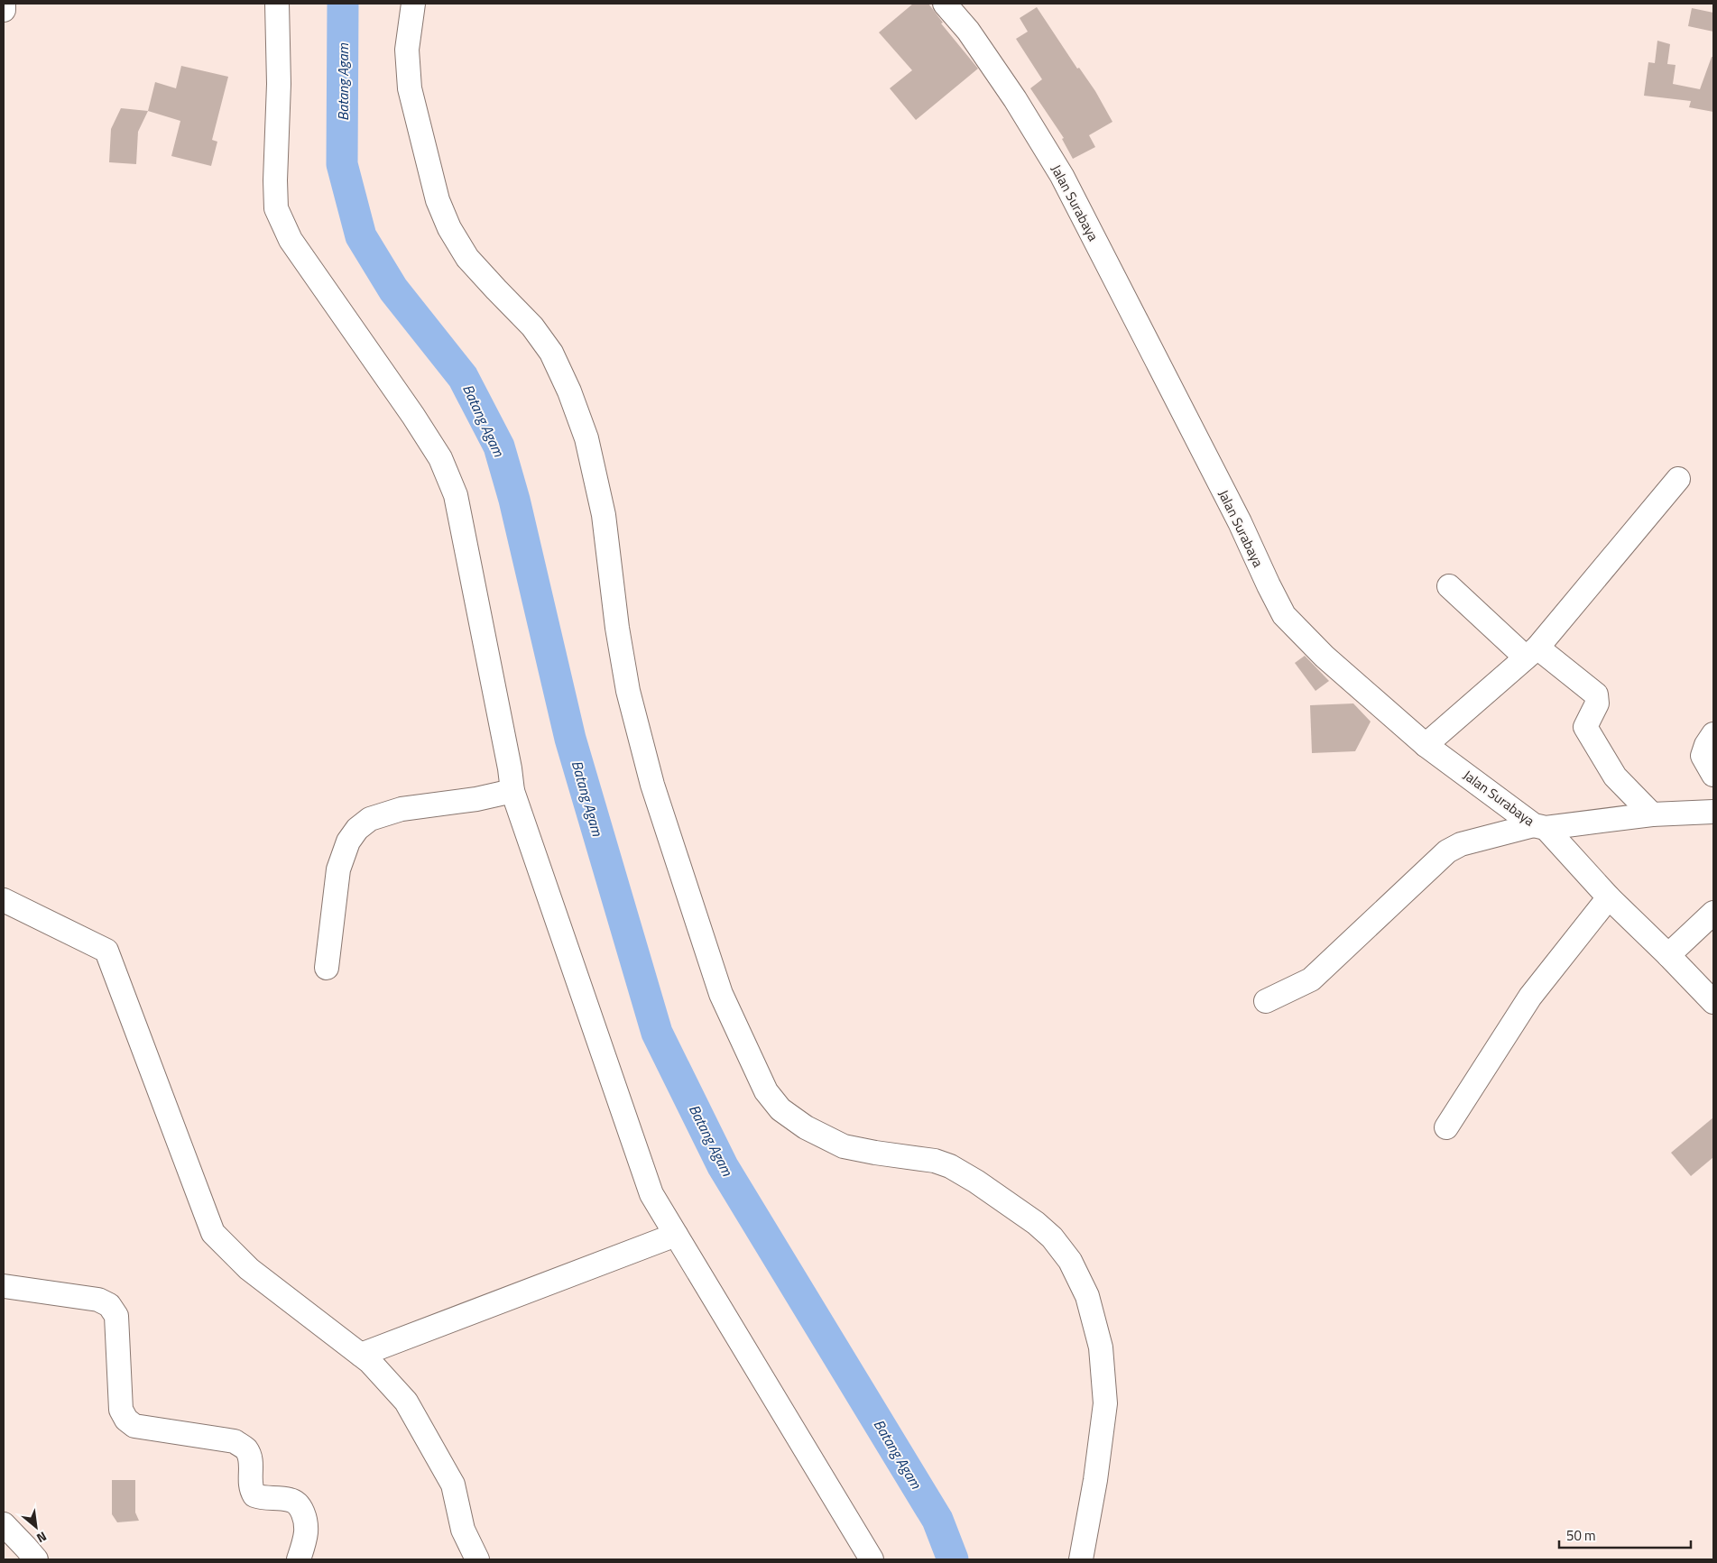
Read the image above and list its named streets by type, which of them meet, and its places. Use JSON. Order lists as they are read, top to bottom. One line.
{"streets":{"street":["Jalan Surabaya"]},"water":["Batang Agam"],"scale_bar":"50 m","north":"bottom right"}
